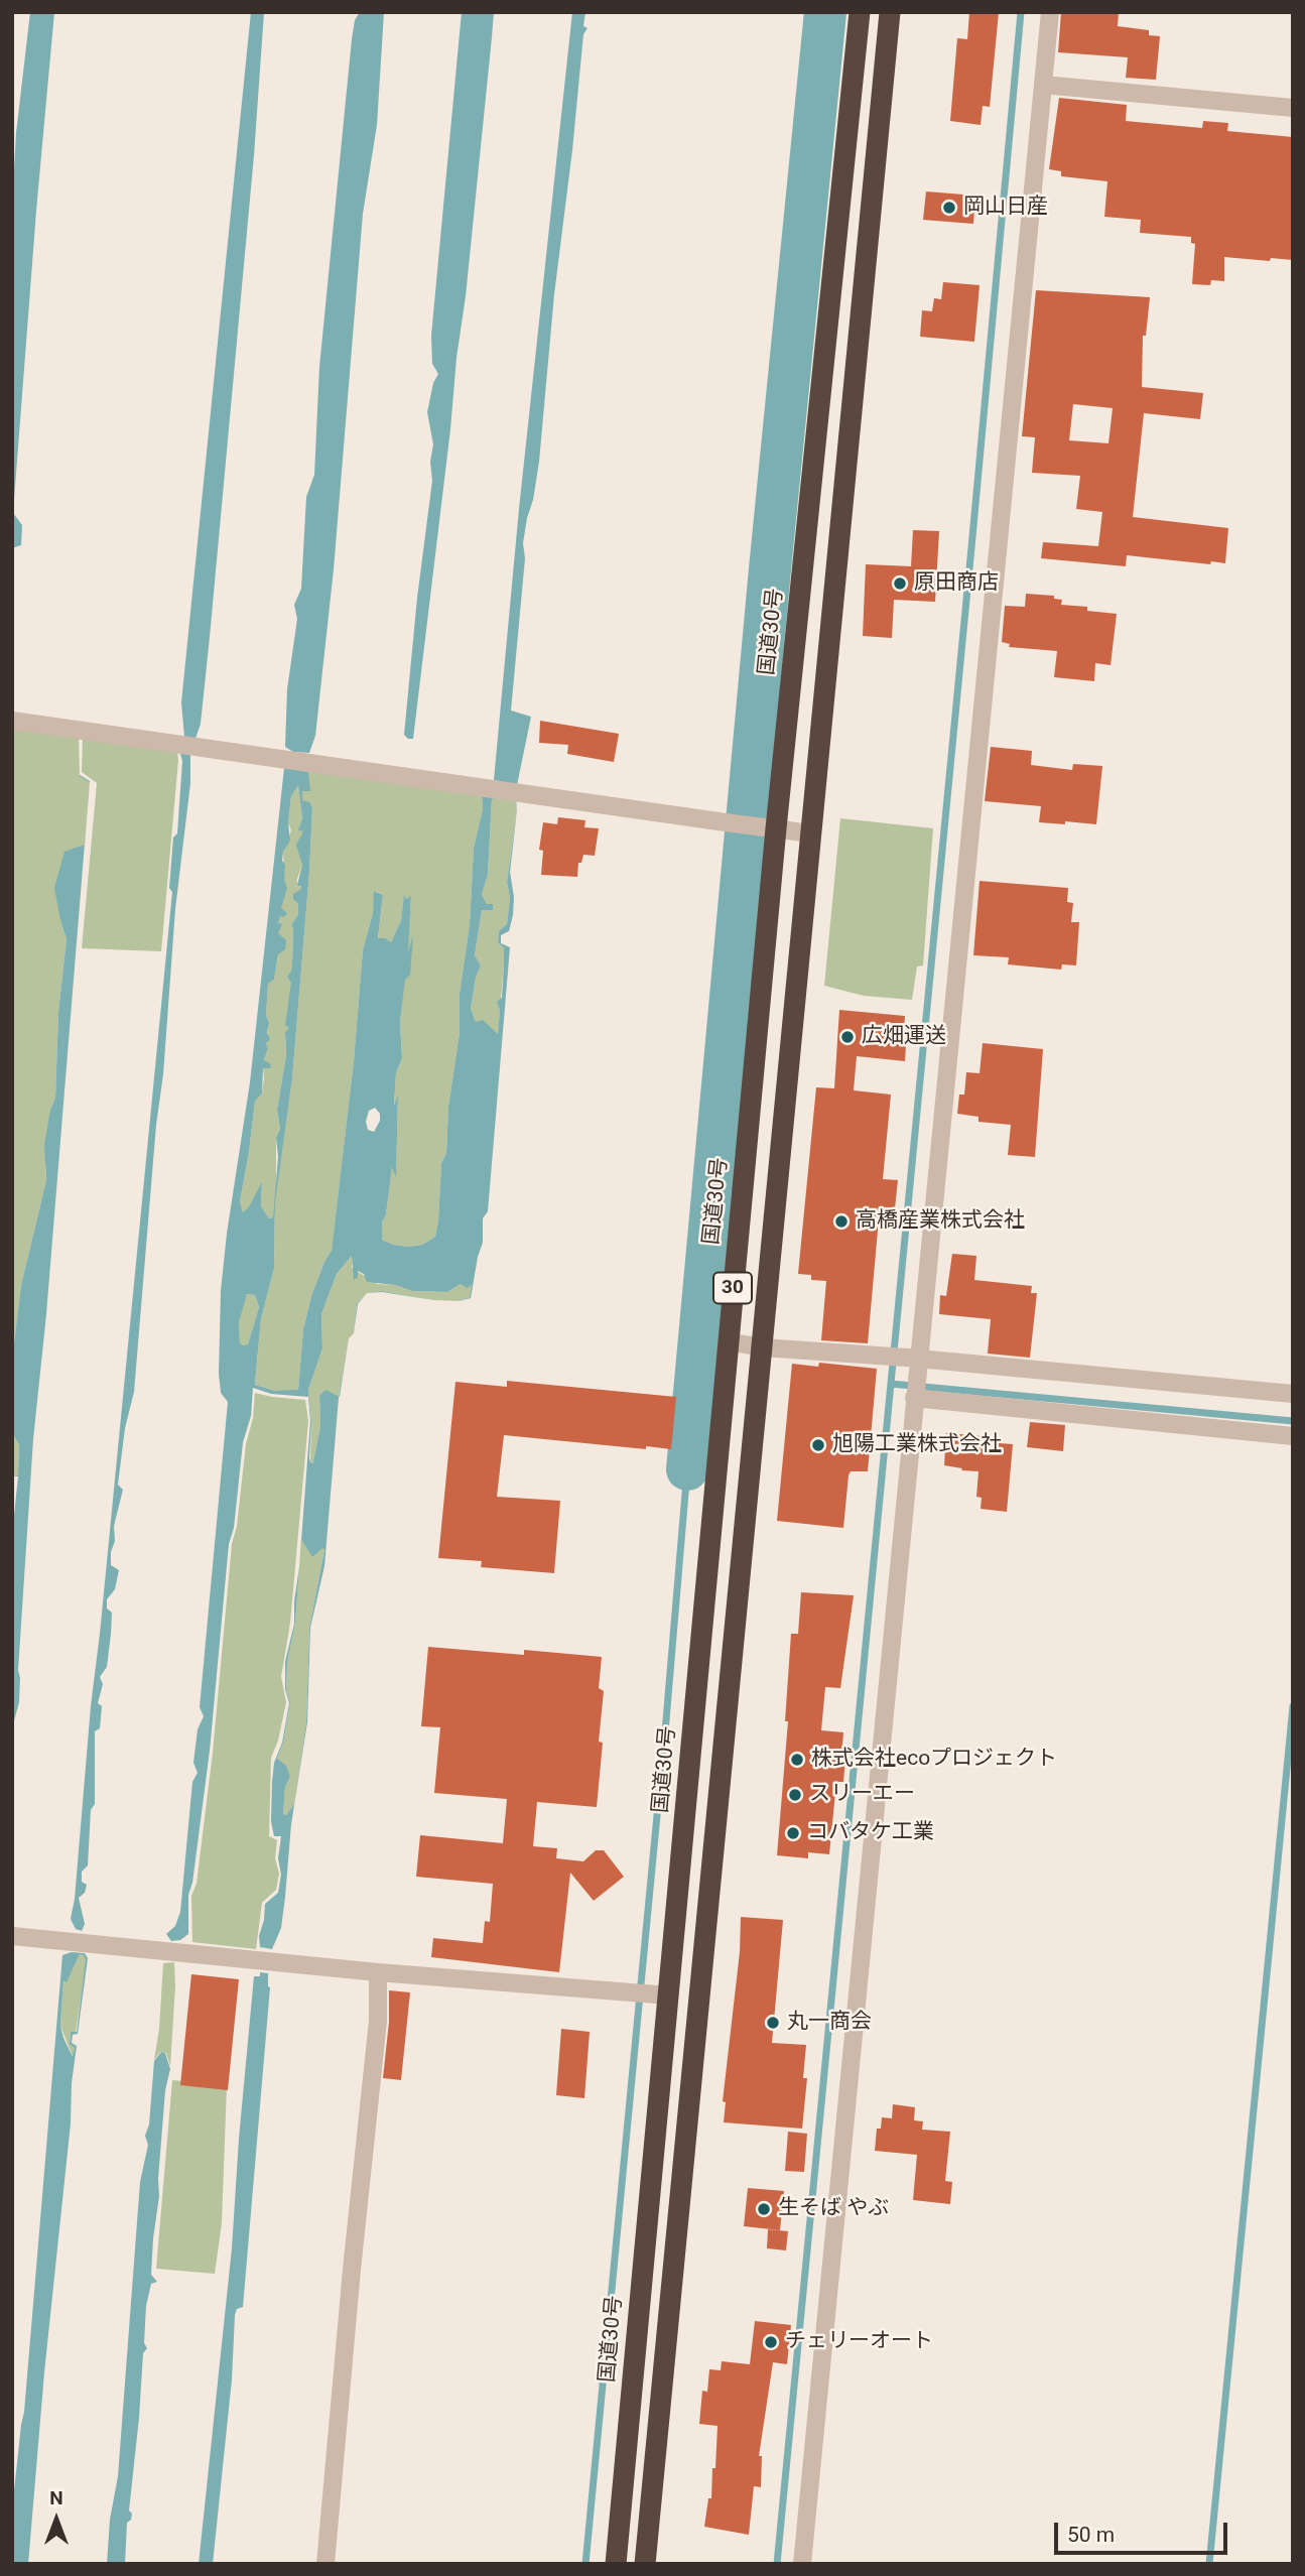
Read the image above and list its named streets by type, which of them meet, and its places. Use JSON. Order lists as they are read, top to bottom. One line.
{"streets":{"highway":["国道30号","30"]},"places":["岡山日産","原田商店","広畑運送","高橋産業株式会社","旭陽工業株式会社","株式会社ecoプロジェクト","スリーエー","コバタケ工業","丸一商会","生そば やぶ","チェリーオート"],"scale_bar":"50 m","north":"top"}
